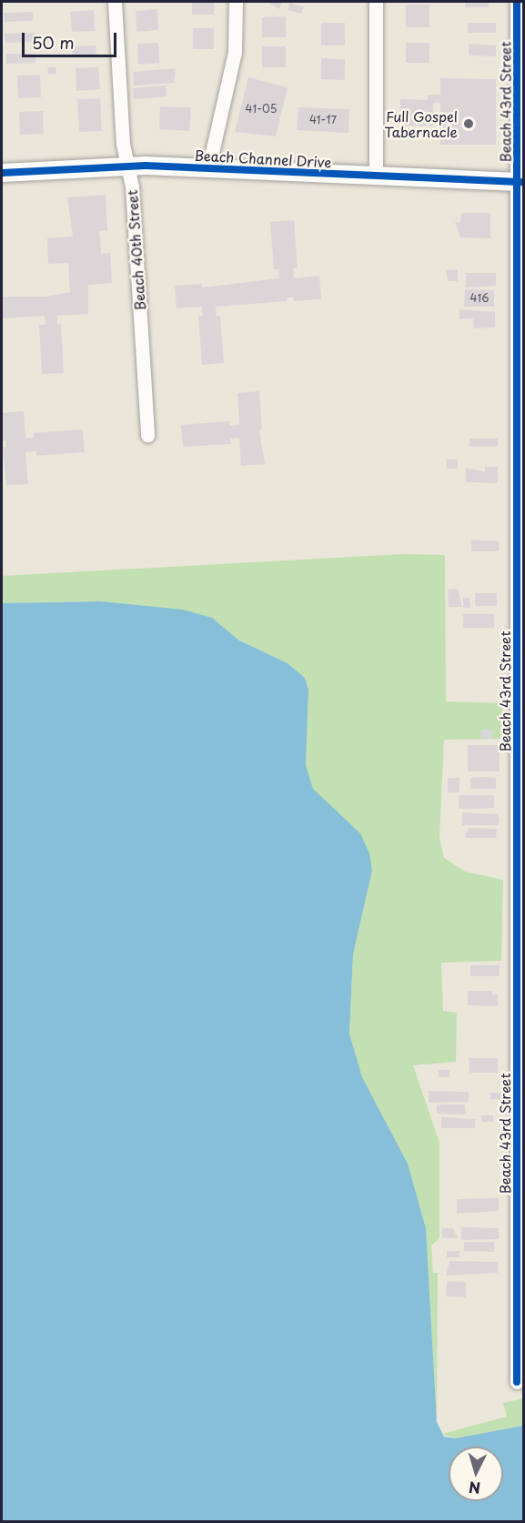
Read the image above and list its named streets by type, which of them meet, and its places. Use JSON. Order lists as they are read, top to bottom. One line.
{"streets":{"main road":["Beach Channel Drive"],"street":["Beach 43rd Street","Beach 40th Street"]},"crossings":[["Beach 43rd Street","Beach Channel Drive"],["Beach Channel Drive","Beach 40th Street"]],"places":["Full Gospel Tabernacle"],"house_numbers":["41-05","41-17","416"],"scale_bar":"50 m","north":"bottom"}
